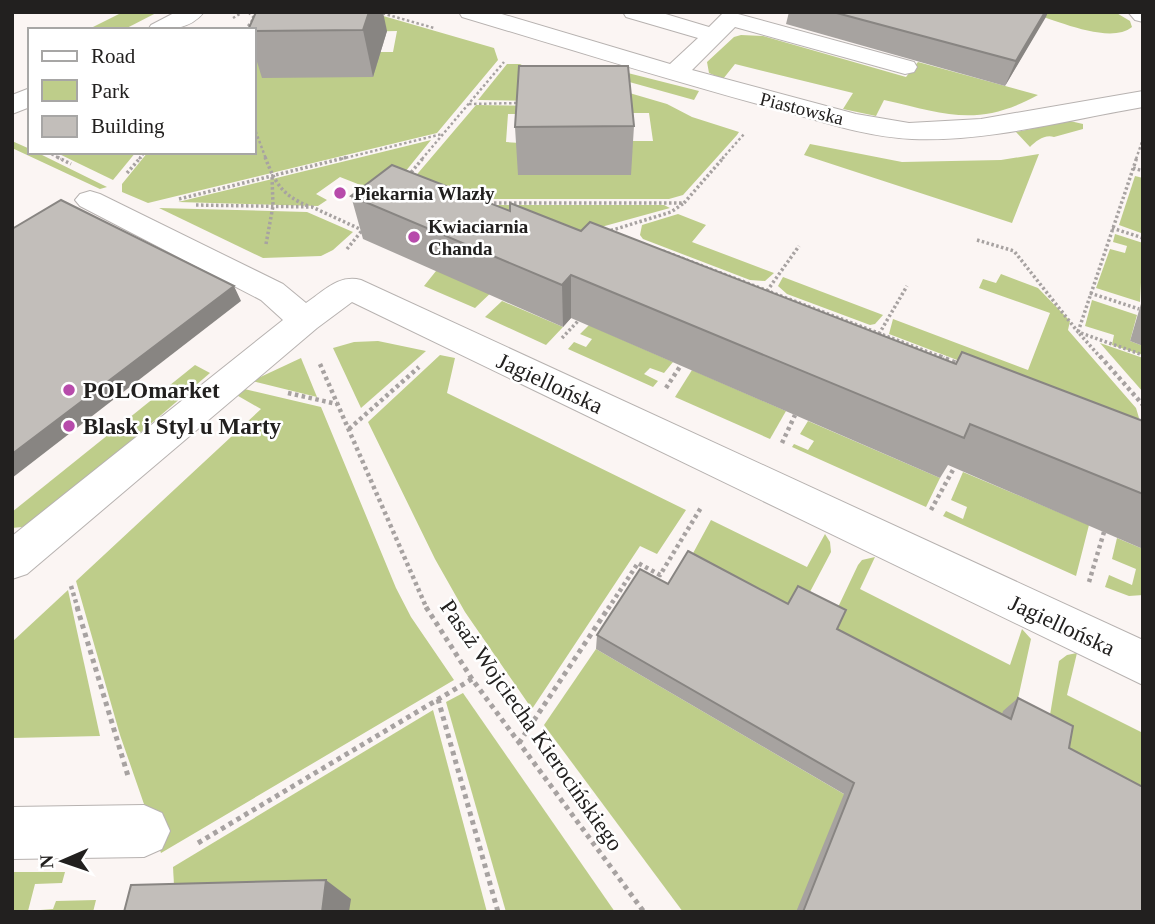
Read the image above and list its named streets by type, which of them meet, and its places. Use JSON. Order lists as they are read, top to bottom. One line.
{"streets":{"street":["Piastowska","Jagiellońska"],"path":["Pasaż Wojciecha Kierocińskiego"]},"crossings":[["Jagiellońska","Pasaż Wojciecha Kierocińskiego"]],"places":["Piekarnia Wlazły","Kwiaciarnia Chanda","POLOmarket","Blask i Styl u Marty"],"legend":["Road","Park","Building"],"north":"left"}
